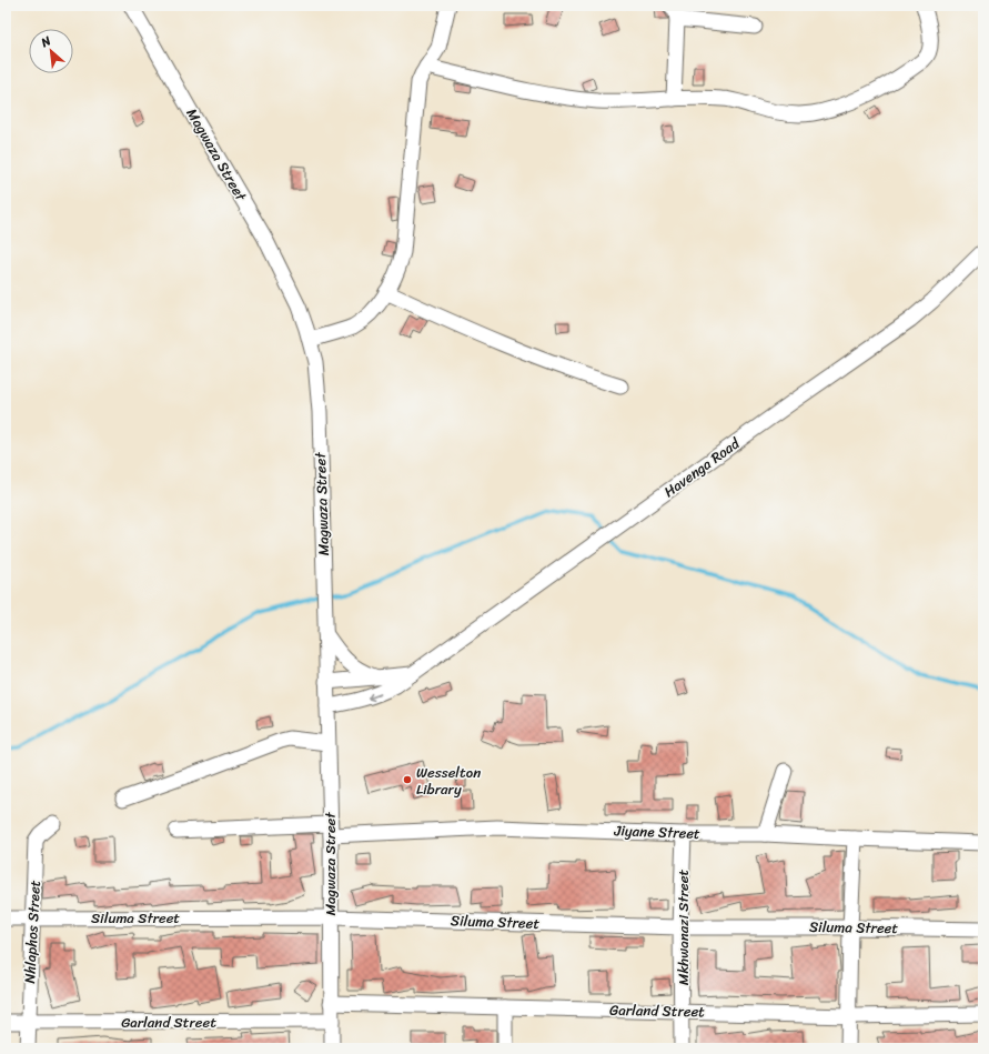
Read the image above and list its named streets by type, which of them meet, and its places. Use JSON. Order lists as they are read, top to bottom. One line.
{"streets":{"street":["Magwaza Street","Havenga Road","Jiyane Street","Siluma Street","Mkhwanazi Street","Nhlaphos Street","Garland Street"]},"crossings":[["Magwaza Street","Havenga Road"],["Magwaza Street","Jiyane Street"],["Magwaza Street","Siluma Street"],["Magwaza Street","Garland Street"],["Jiyane Street","Mkhwanazi Street"],["Siluma Street","Mkhwanazi Street"],["Siluma Street","Nhlaphos Street"],["Mkhwanazi Street","Garland Street"],["Nhlaphos Street","Garland Street"]],"places":["Wesselton Library"],"north":"top left"}
